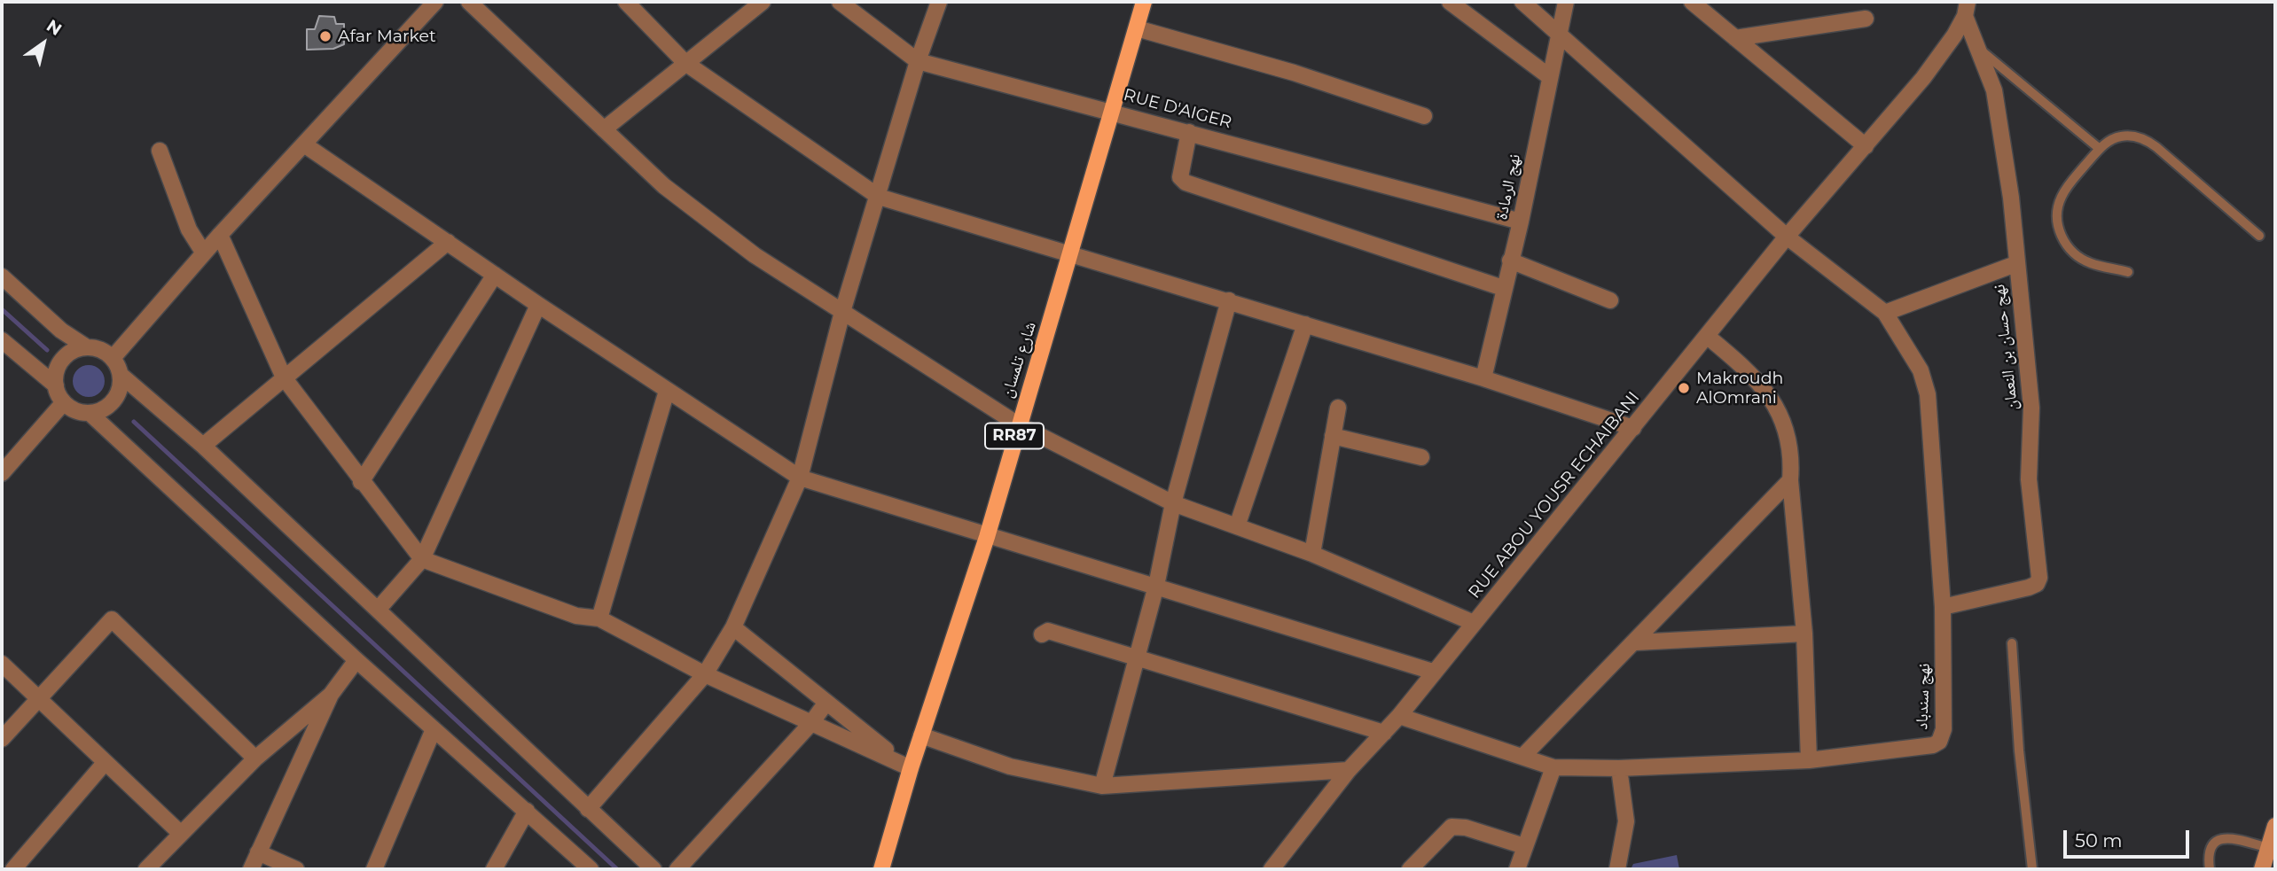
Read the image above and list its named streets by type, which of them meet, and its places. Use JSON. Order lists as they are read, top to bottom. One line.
{"streets":{"main road":["شارع تلمسان","RR87"],"street":["RUE D'AIGER","نهج الرمادة","نهج حسان بن النعمان","RUE ABOU YOUSR ECHAIBANI","نهج سندباد"]},"crossings":[["RUE D'AIGER","نهج الرمادة"],["RUE D'AIGER","شارع تلمسان"],["نهج الرمادة","نهج سندباد"],["نهج حسان بن النعمان","RUE ABOU YOUSR ECHAIBANI"],["نهج حسان بن النعمان","نهج سندباد"],["RUE ABOU YOUSR ECHAIBANI","نهج سندباد"]],"places":["Afar Market","Makroudh AlOmrani"],"scale_bar":"50 m","north":"top right"}
